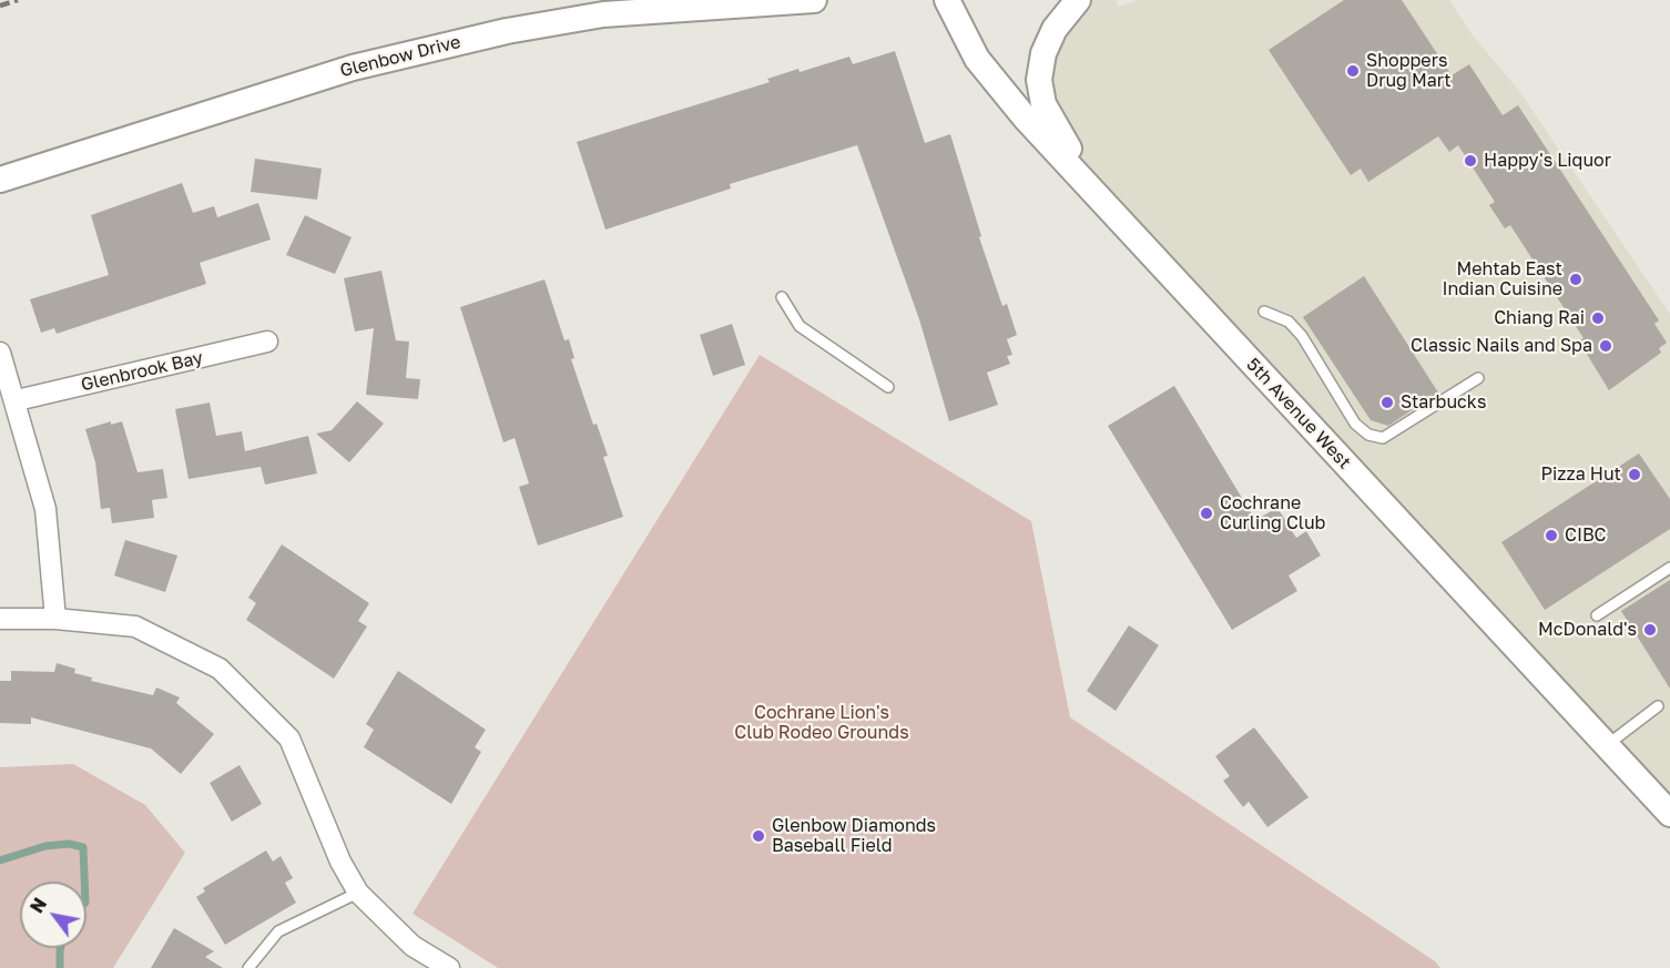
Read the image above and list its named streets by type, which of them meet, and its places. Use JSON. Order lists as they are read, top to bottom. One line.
{"streets":{"street":["Glenbow Drive","Glenbrook Bay","5th Avenue West"]},"parks":["Cochrane Lion's Club Rodeo Grounds"],"places":["Shoppers Drug Mart","Happy's Liquor","Mehtab East Indian Cuisine","Chiang Rai","Classic Nails and Spa","Starbucks","Pizza Hut","Cochrane Curling Club","CIBC","McDonald's","Glenbow Diamonds Baseball Field"],"north":"top left"}
